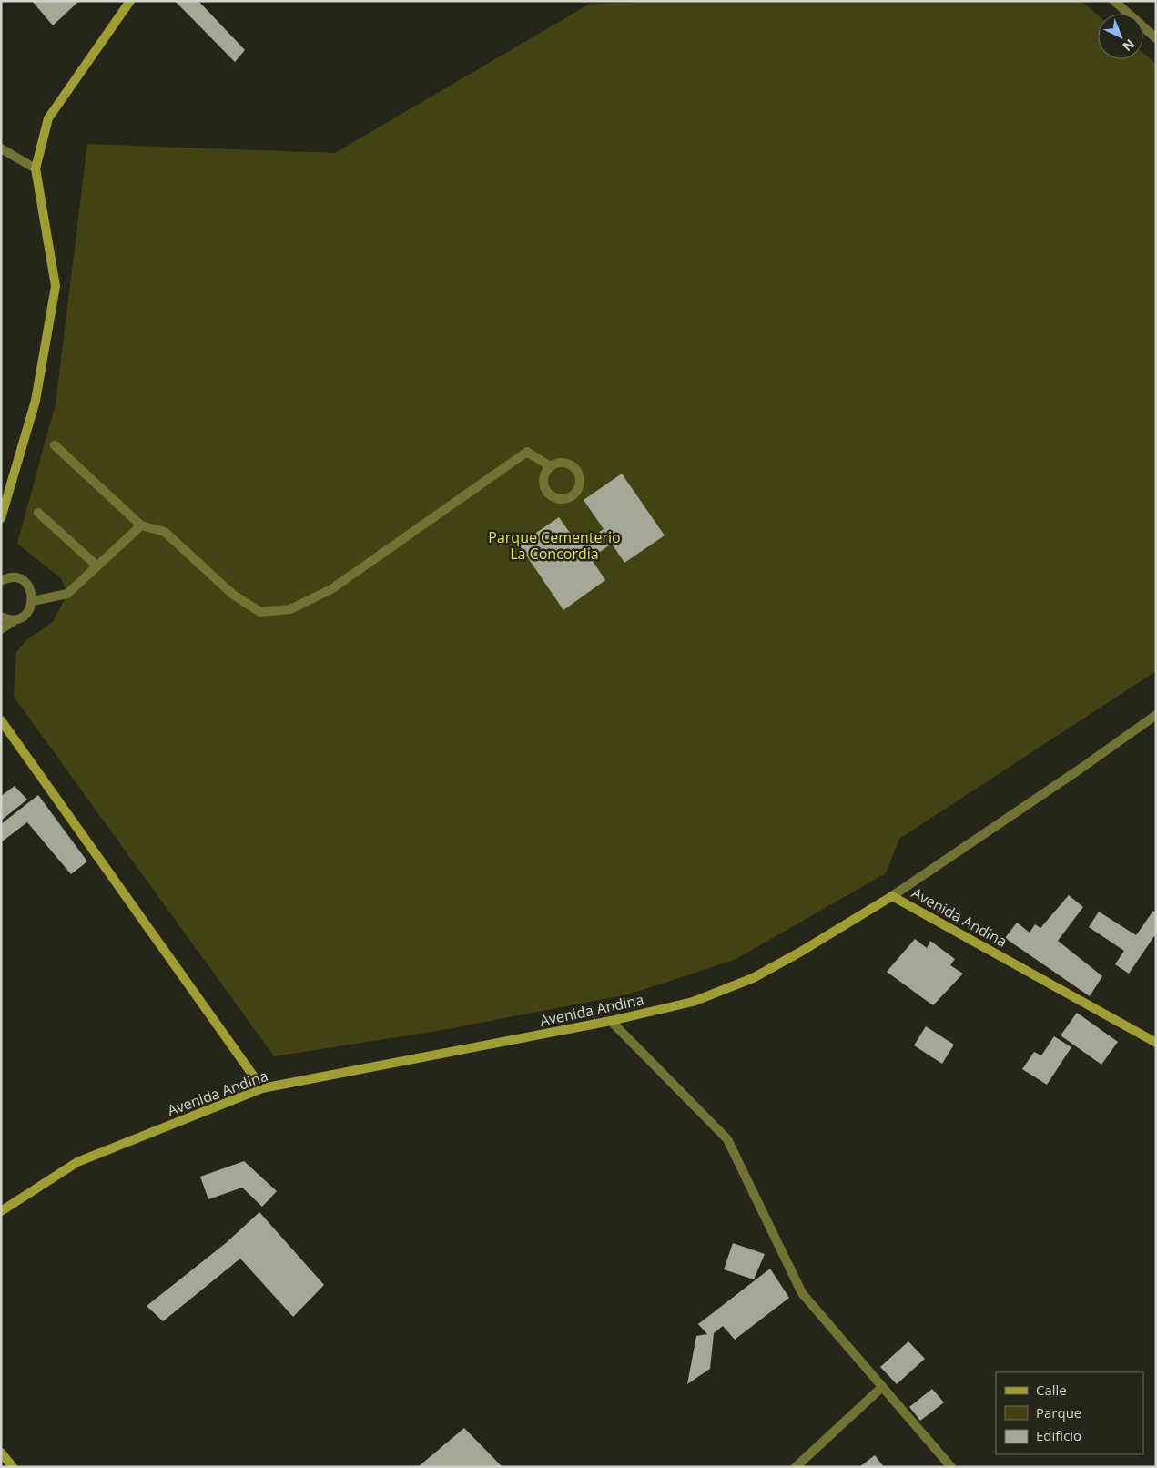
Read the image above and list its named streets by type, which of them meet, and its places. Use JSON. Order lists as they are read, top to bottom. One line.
{"streets":{"street":["Avenida Andina"]},"parks":["Parque Cementerio La Concordia"],"legend":["Calle","Parque","Edificio"],"north":"bottom right"}
